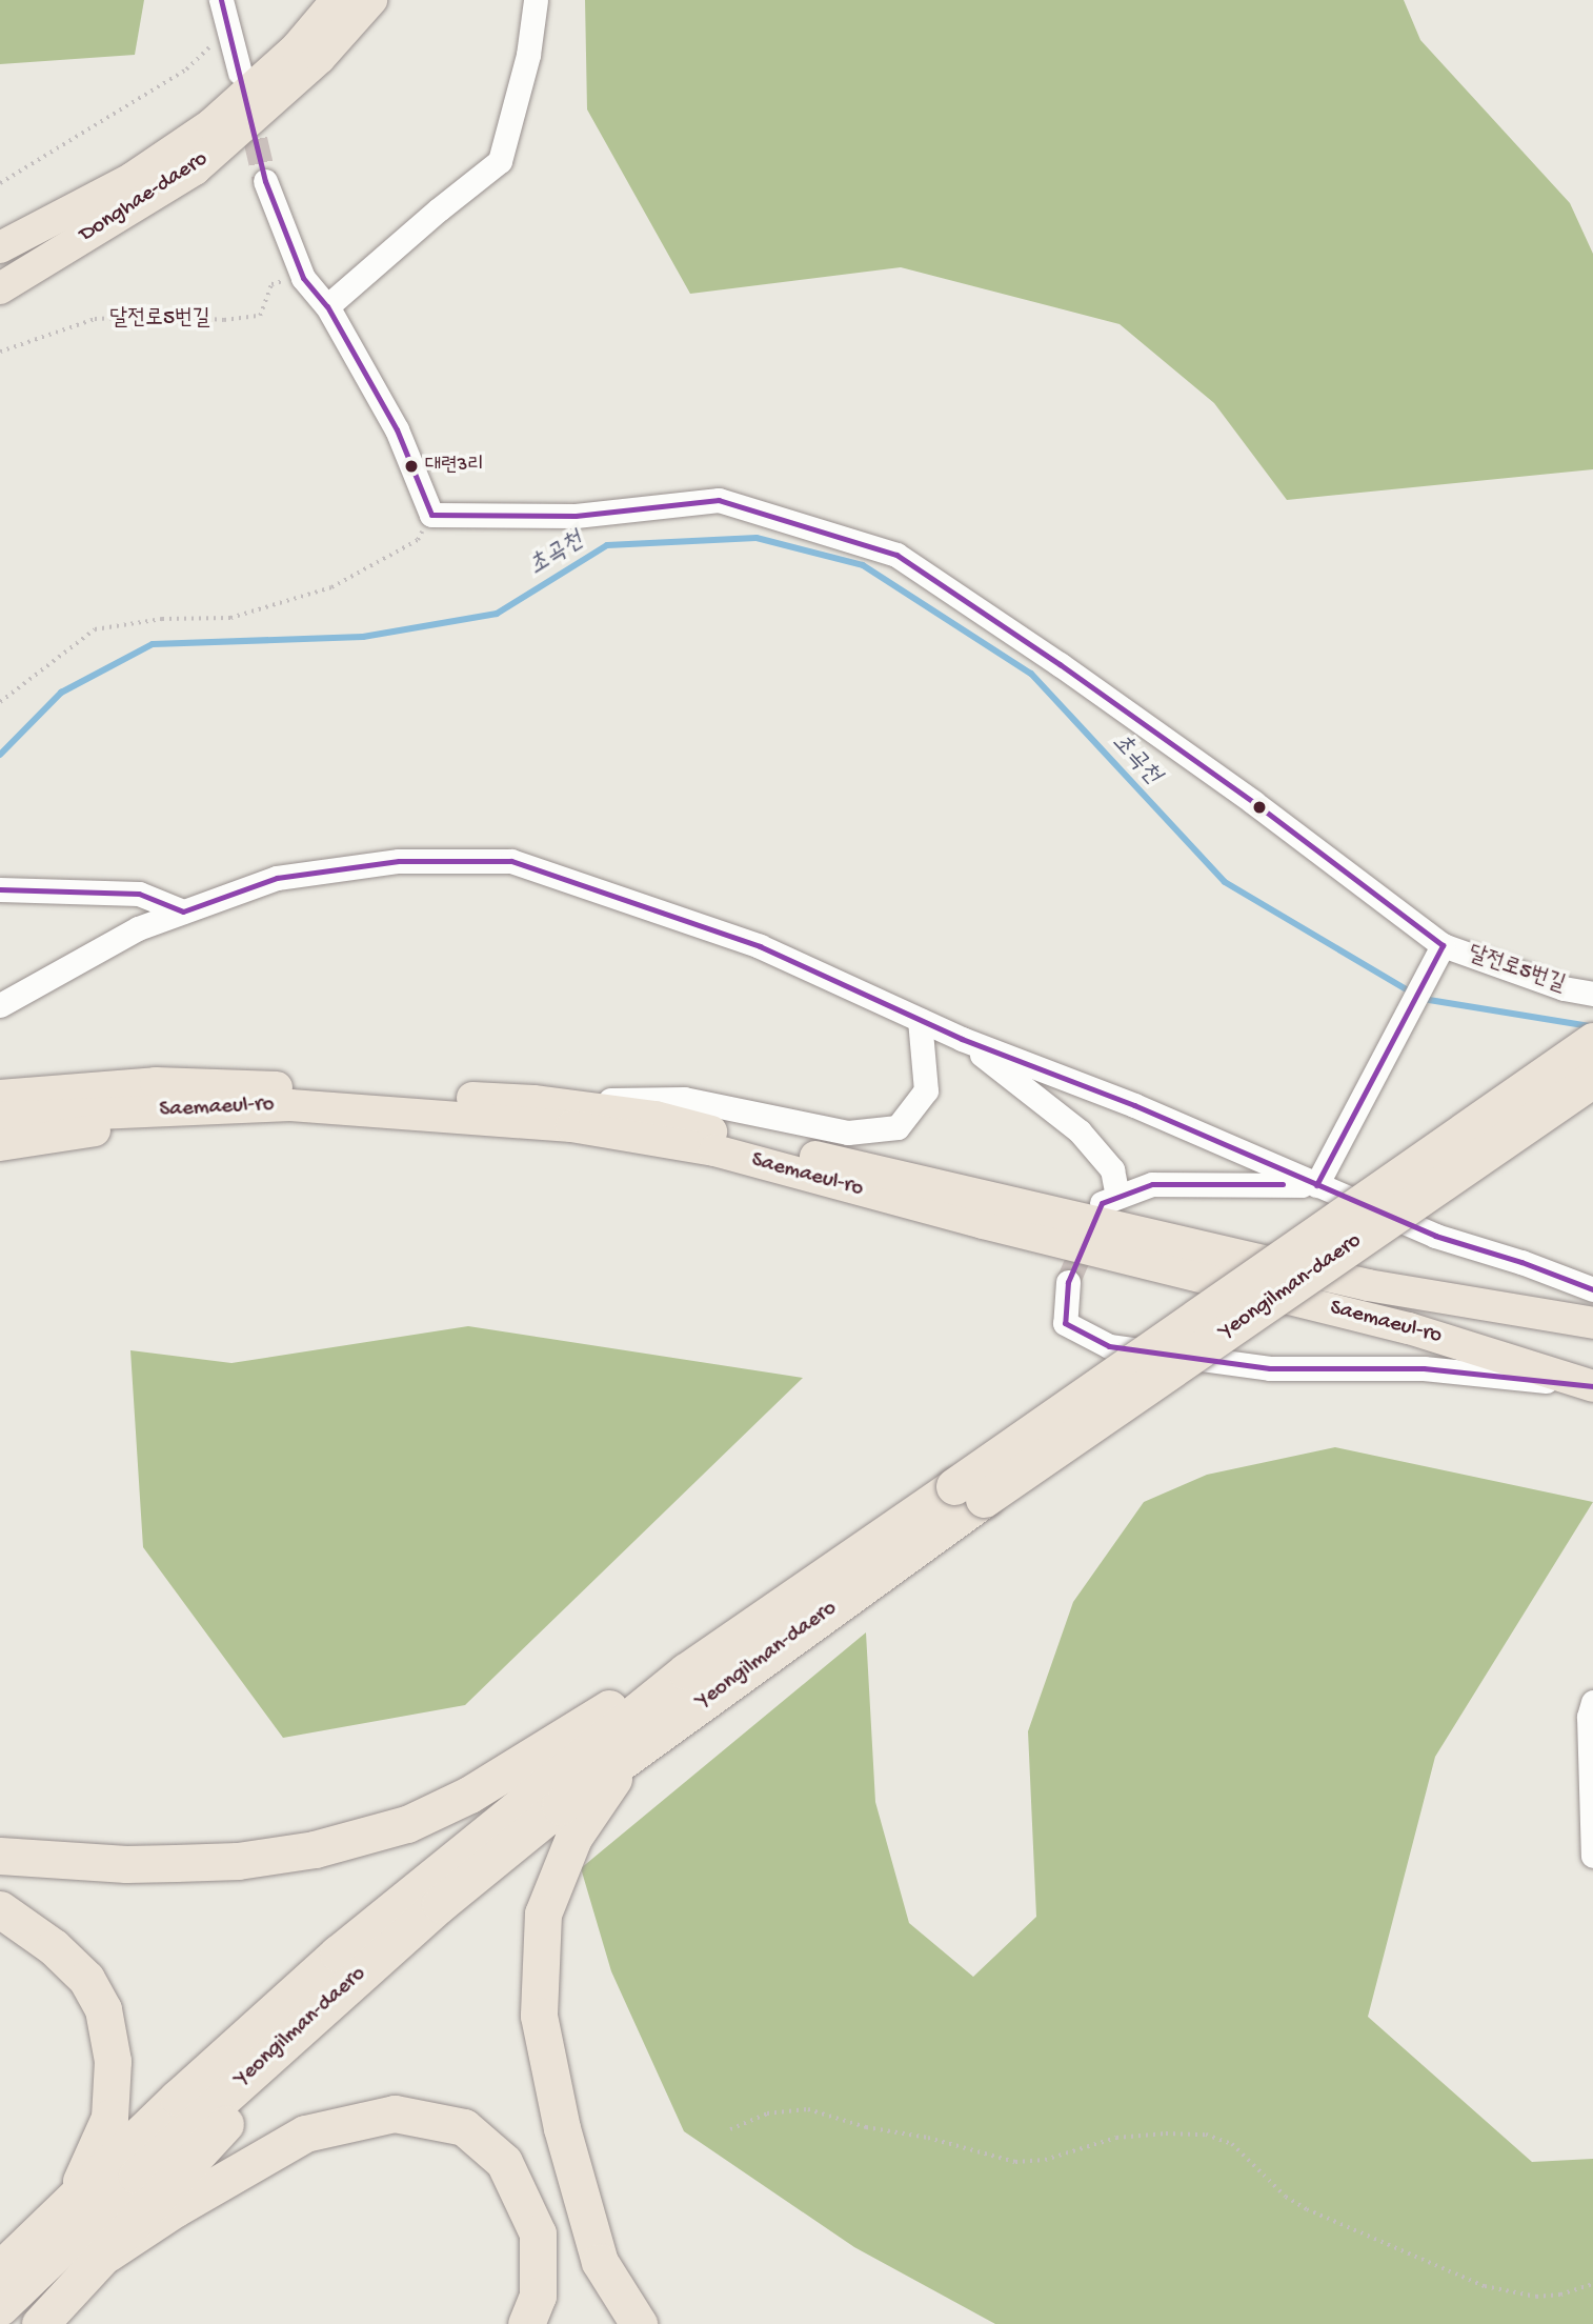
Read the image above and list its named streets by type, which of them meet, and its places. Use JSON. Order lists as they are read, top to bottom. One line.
{"streets":{"highway":["Yeongilman-daero"],"main road":["Donghae-daero","Saemaeul-ro"],"street":["달전로5번길"]},"water":["초곡천"],"places":["대련3리"]}
